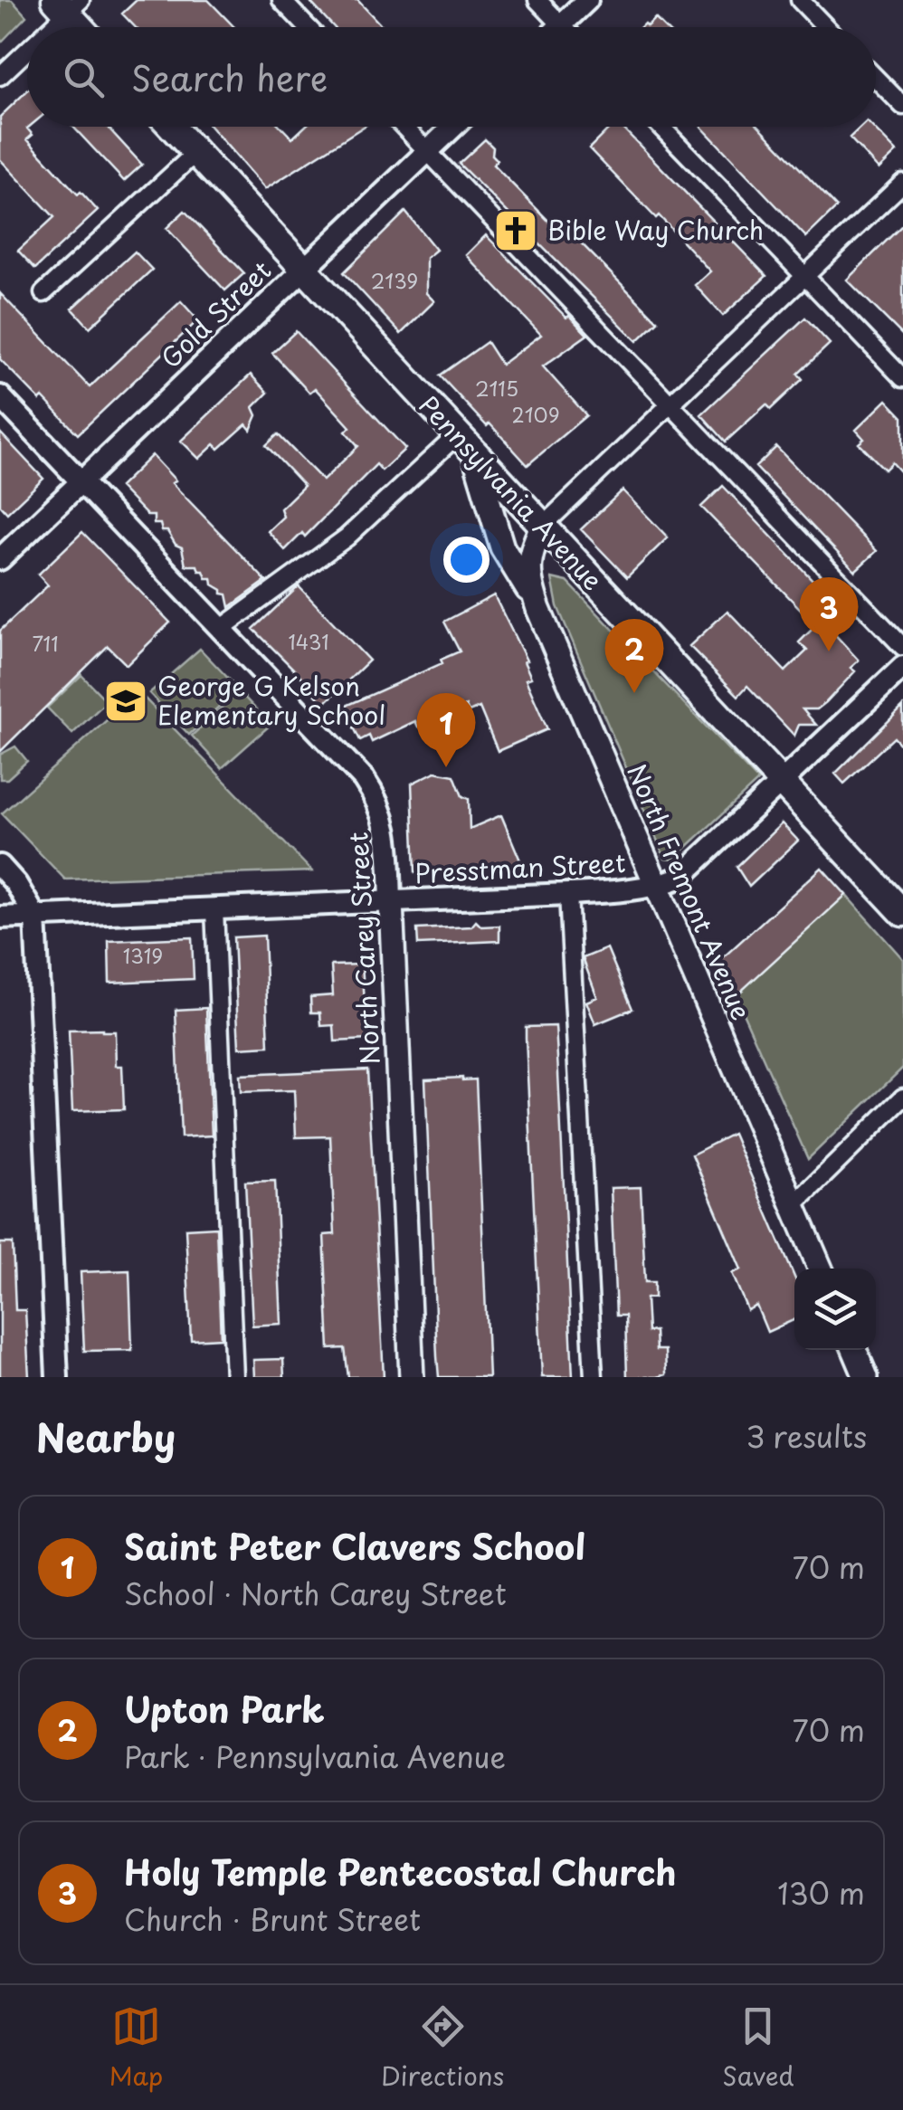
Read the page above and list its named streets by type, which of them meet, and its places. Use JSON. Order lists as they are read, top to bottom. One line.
{"streets":{"main road":["Pennsylvania Avenue","North Fremont Avenue","North Carey Street"],"street":["Gold Street","Presstman Street"]},"crossings":[["Gold Street","Pennsylvania Avenue"],["Gold Street","North Carey Street"],["Pennsylvania Avenue","Presstman Street"],["Pennsylvania Avenue","North Fremont Avenue"],["Presstman Street","North Fremont Avenue"],["Presstman Street","North Carey Street"]],"places":{"church":["Bible Way Church"],"school or university":["George G Kelson Elementary School"]},"house_numbers":["2139","2115","2109","1431","711","1319"],"page":{"search":"Search here","pins":["3","2","1"],"heading":["Nearby","3 results"],"list":[{"mark":"1","name":"Saint Peter Clavers School","note":"School · North Carey Street","value":"70 m"},{"mark":"2","name":"Upton Park","note":"Park · Pennsylvania Avenue","value":"70 m"},{"mark":"3","name":"Holy Temple Pentecostal Church","note":"Church · Brunt Street","value":"130 m"}],"nav":["Map","Directions","Saved"]}}
